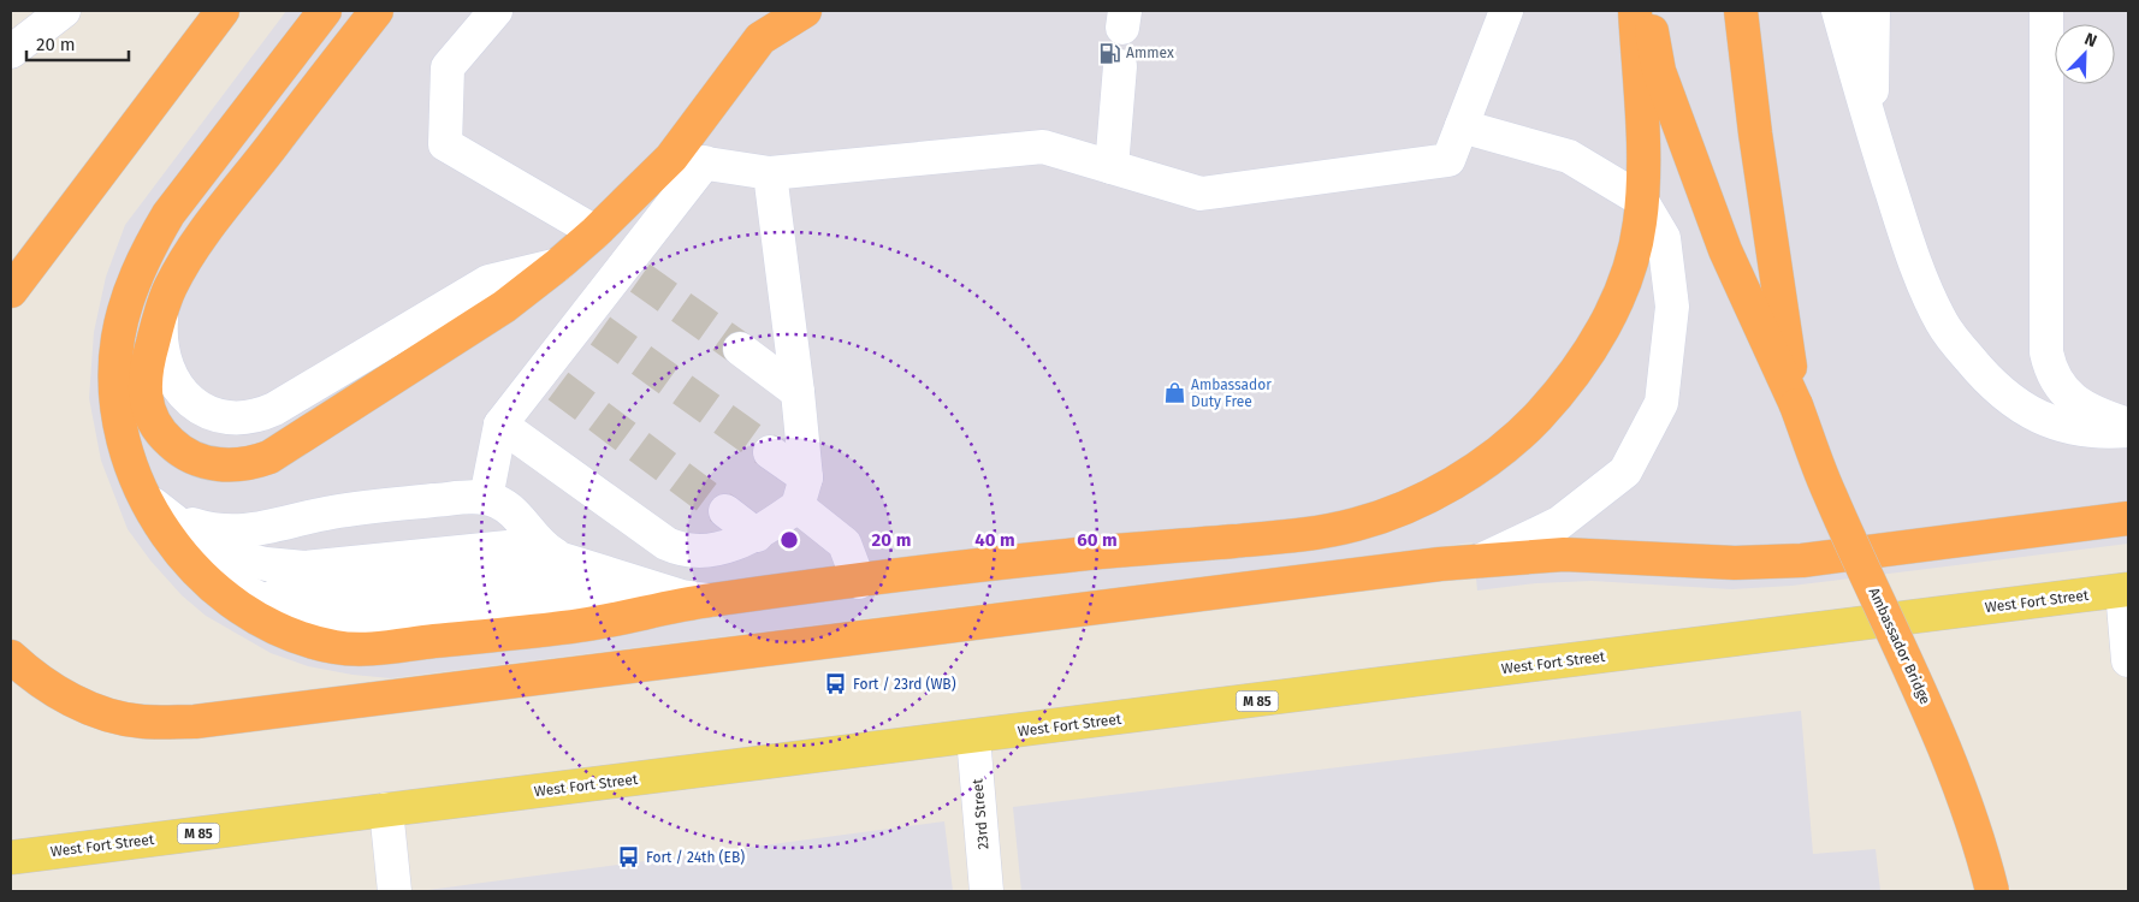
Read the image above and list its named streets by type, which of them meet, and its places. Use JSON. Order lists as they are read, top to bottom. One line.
{"streets":{"highway":["Ambassador Bridge"],"main road":["West Fort Street","M 85"],"street":["23rd Street"]},"crossings":[["West Fort Street","23rd Street"]],"places":{"fuel station":["Ammex"],"shop":["Ambassador Duty Free"],"bus stop":["Fort / 23rd (WB)","Fort / 24th (EB)"]},"scale_bar":"20 m","north":"top right","rings":["20 m","40 m","60 m"]}
